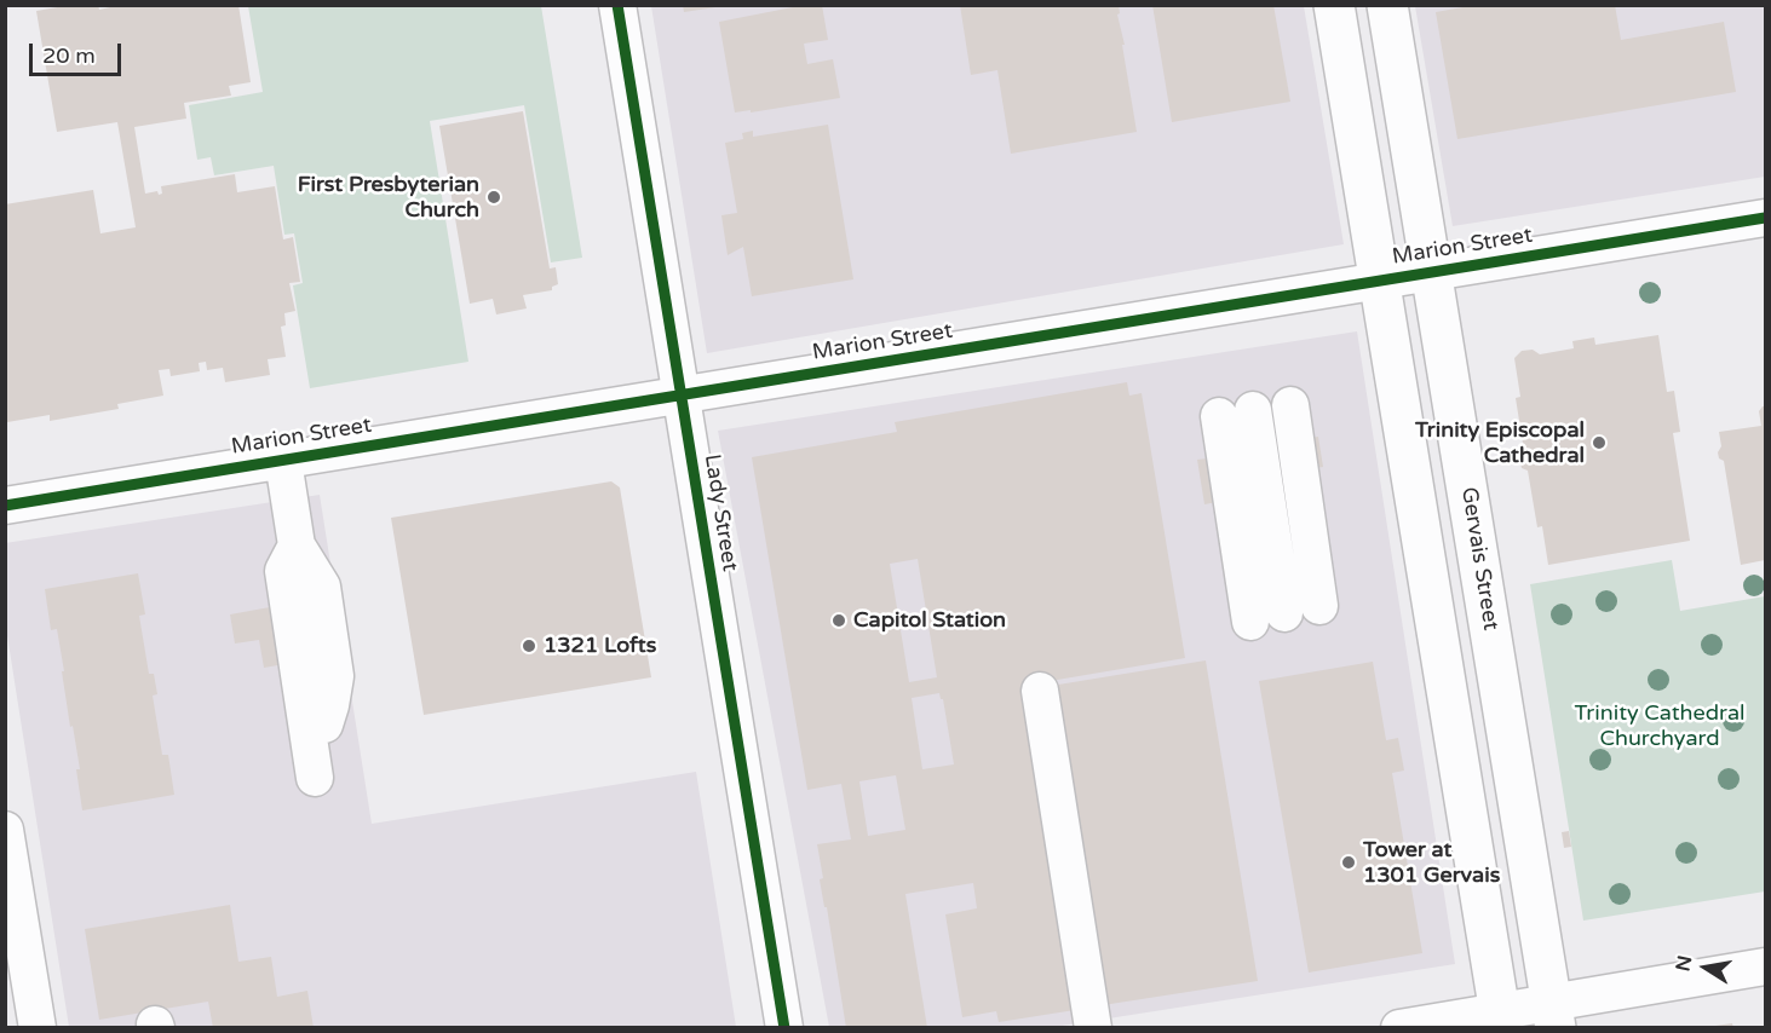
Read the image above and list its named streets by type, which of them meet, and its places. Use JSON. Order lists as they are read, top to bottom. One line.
{"streets":{"main road":["Gervais Street"],"street":["Marion Street","Lady Street"]},"crossings":[["Marion Street","Lady Street"],["Marion Street","Gervais Street"]],"parks":["Trinity Cathedral Churchyard"],"places":["First Presbyterian Church","Trinity Episcopal Cathedral","Capitol Station","1321 Lofts","Tower at 1301 Gervais"],"scale_bar":"20 m","north":"left"}
